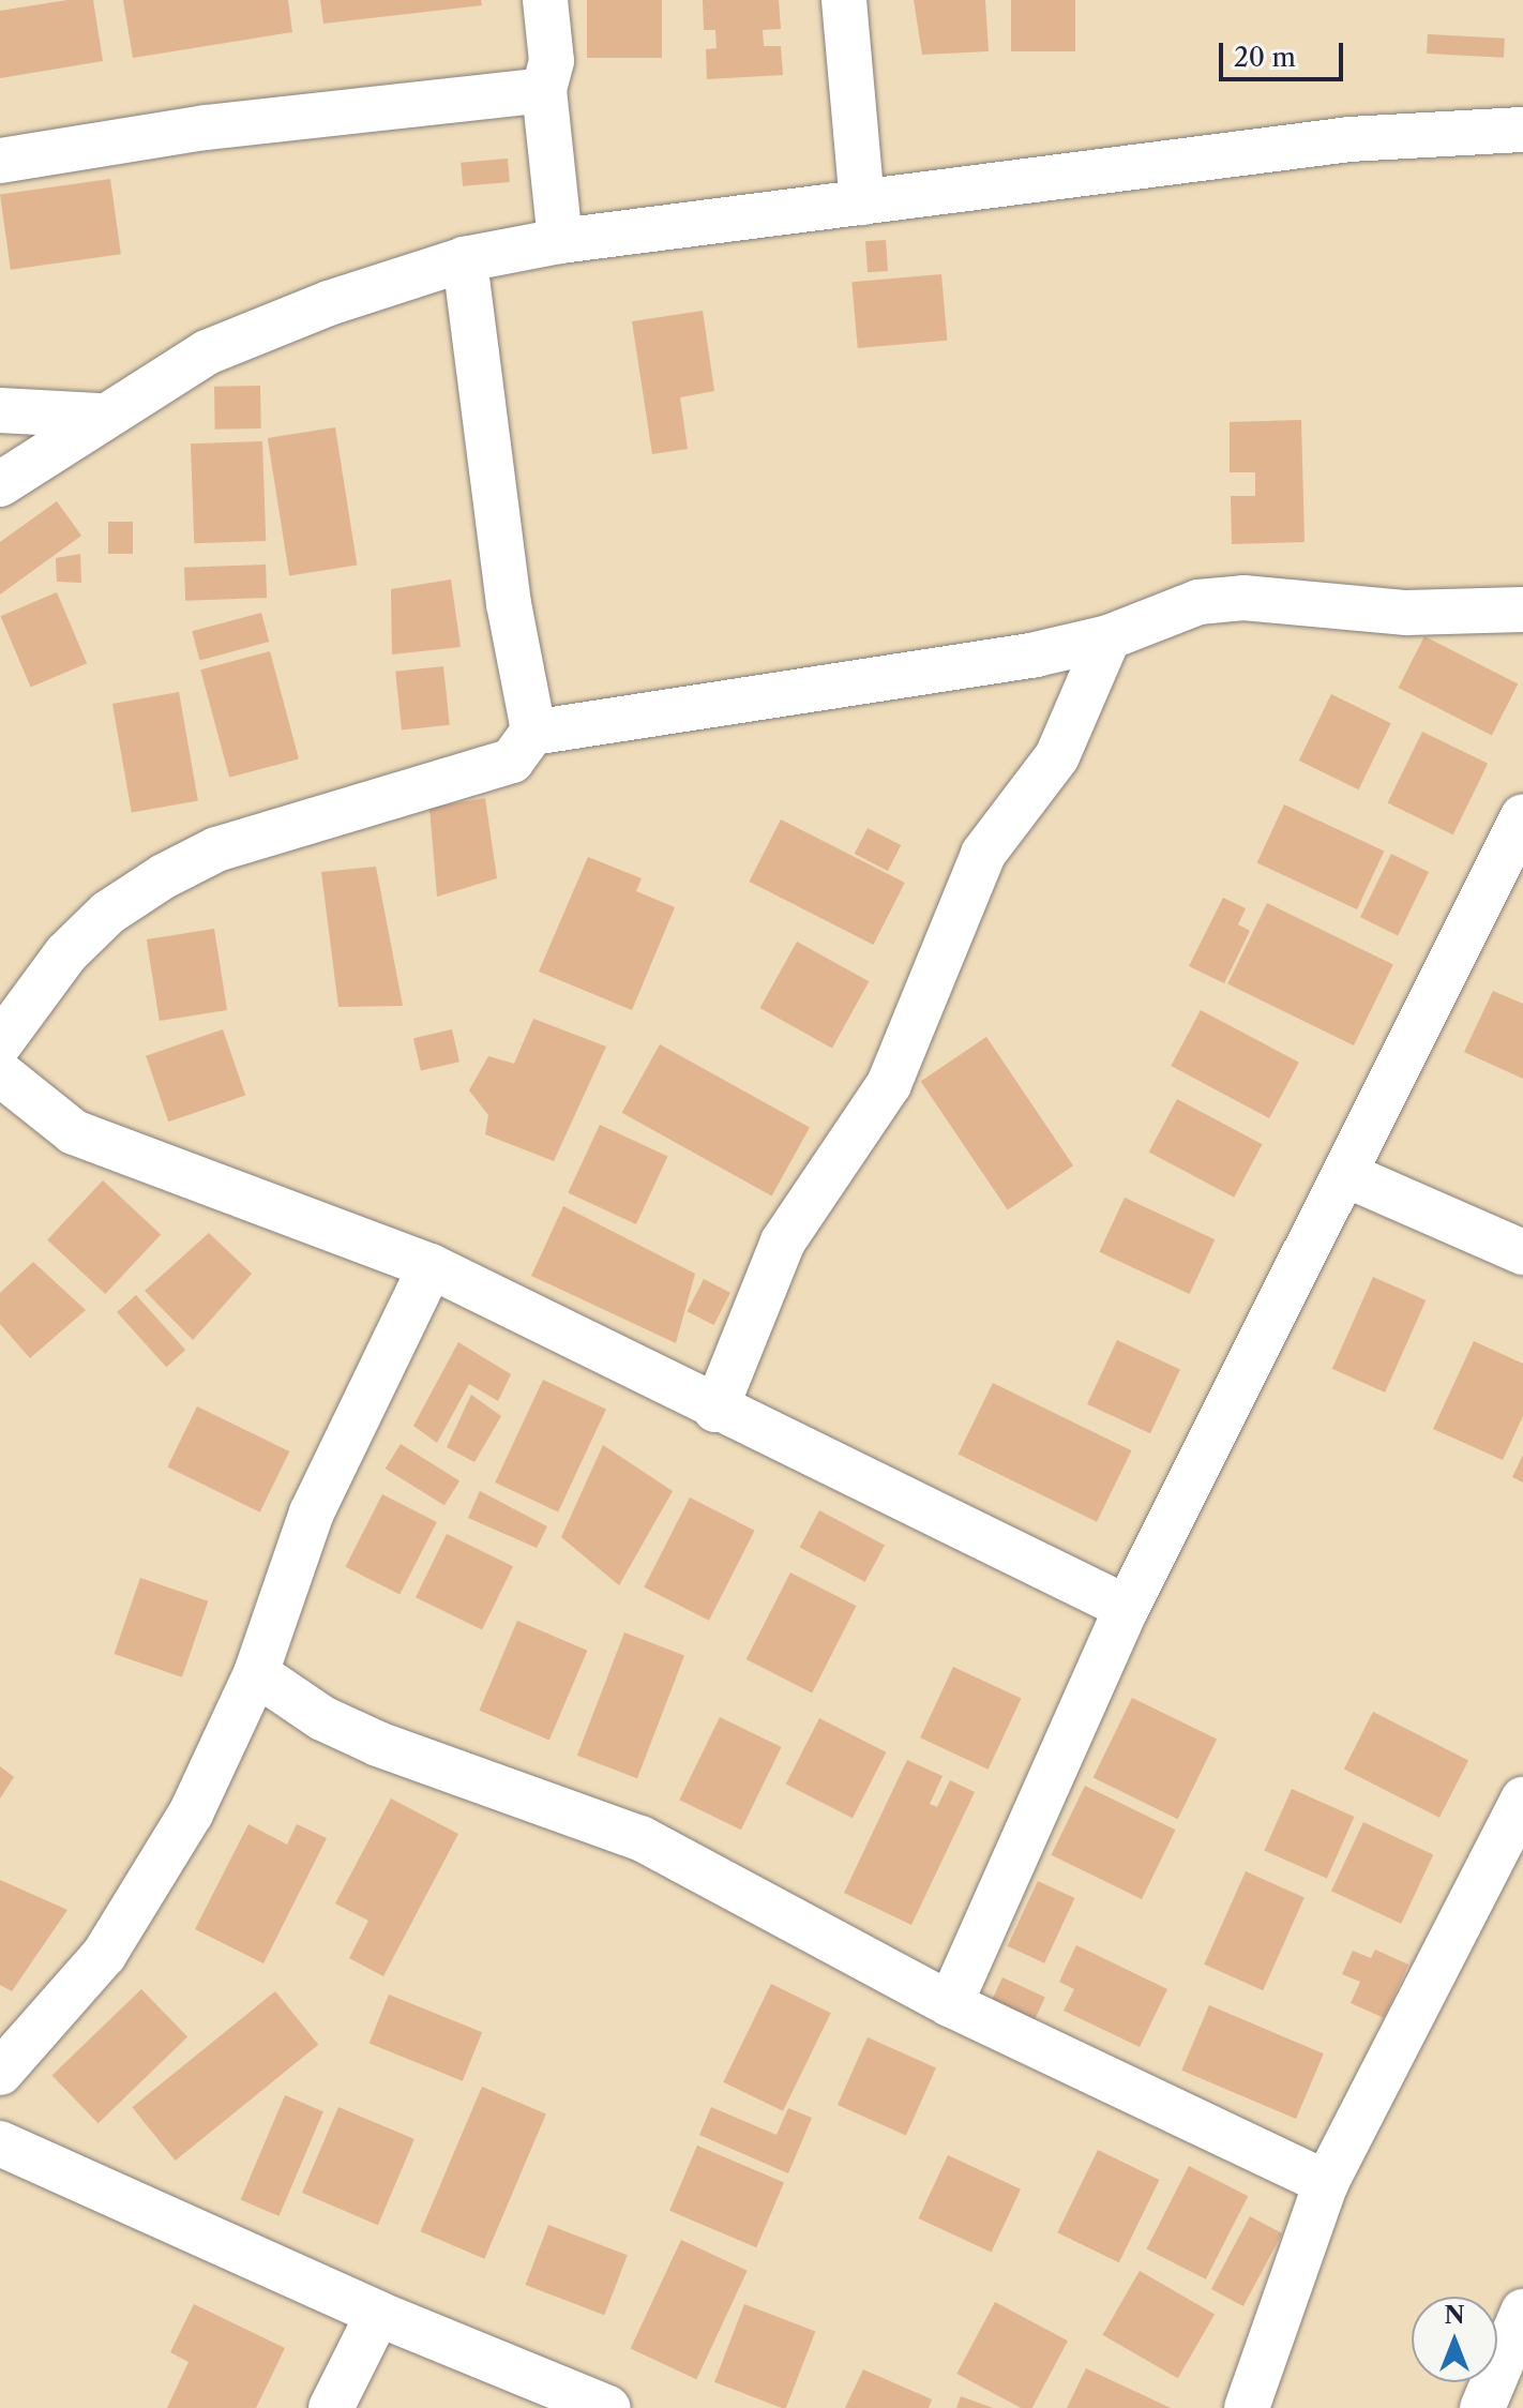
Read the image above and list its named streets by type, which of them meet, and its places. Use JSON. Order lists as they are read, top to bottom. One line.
{"scale_bar":"20 m","north":"top"}
